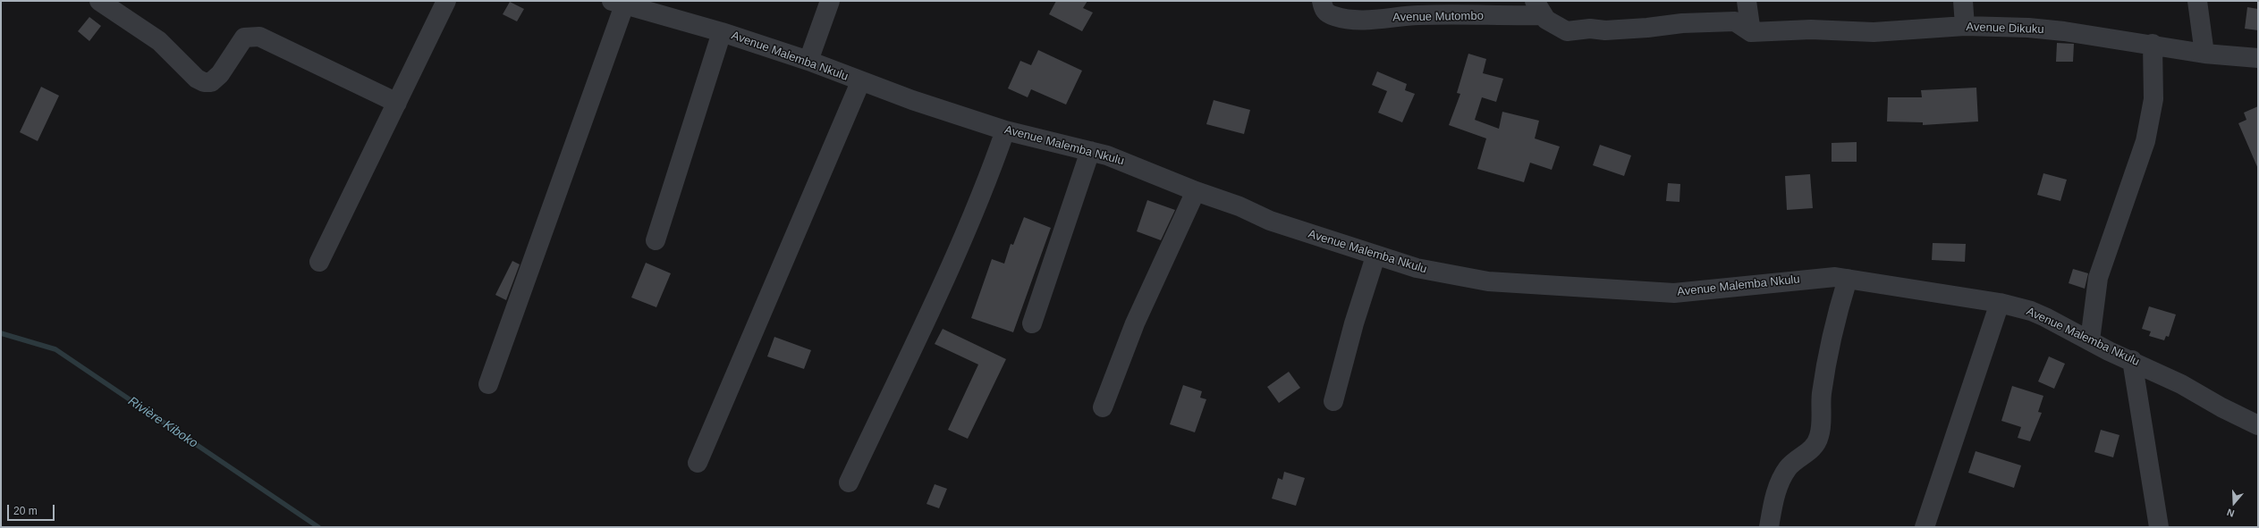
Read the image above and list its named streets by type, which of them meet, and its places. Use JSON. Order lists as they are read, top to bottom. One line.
{"streets":{"street":["Avenue Mutombo","Avenue Dikuku","Avenue Malemba Nkulu"]},"water":["Rivière Kiboko"],"scale_bar":"20 m","north":"bottom"}
